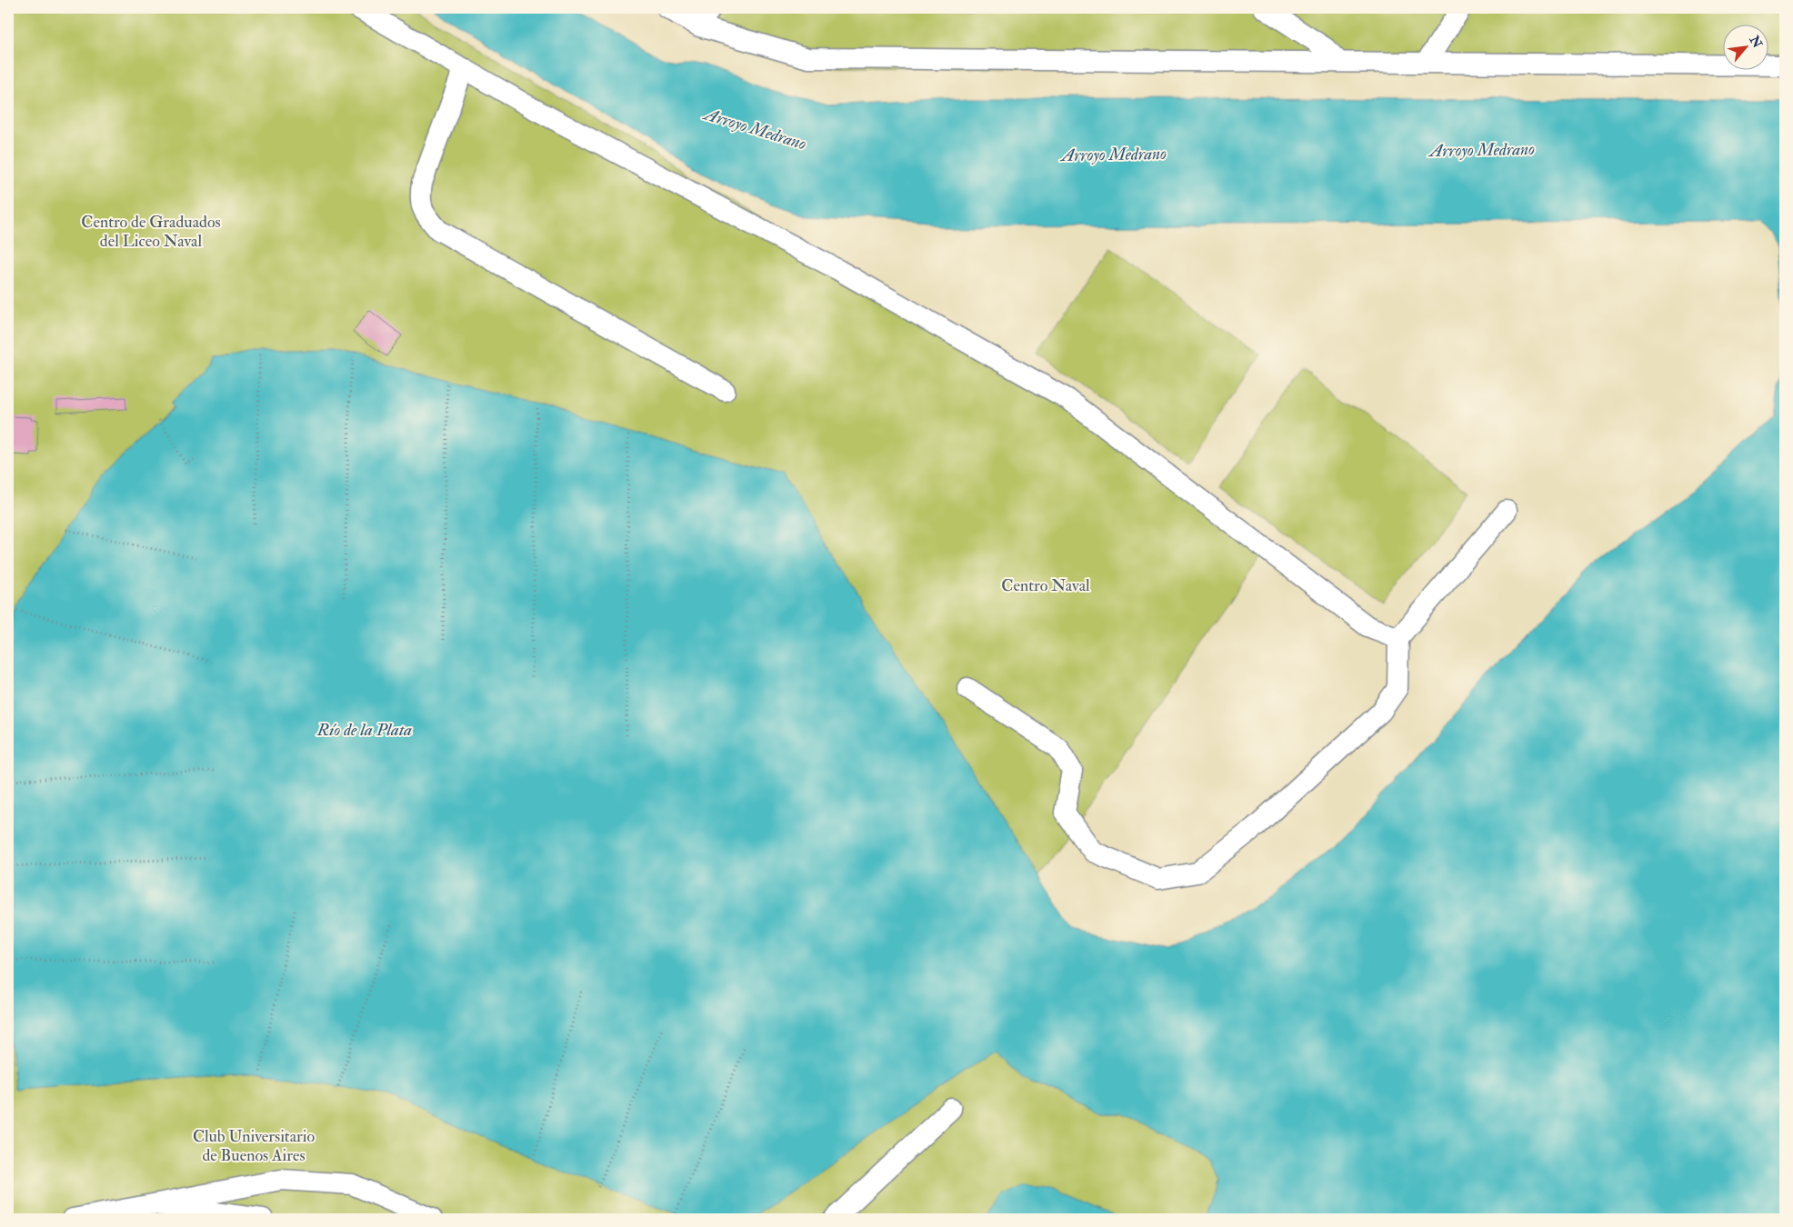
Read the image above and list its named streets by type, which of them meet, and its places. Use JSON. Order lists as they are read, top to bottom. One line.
{"water":["Arroyo Medrano","Río de la Plata"],"parks":["Centro de Graduados del Liceo Naval","Centro Naval","Club Universitario de Buenos Aires"],"north":"top right"}
